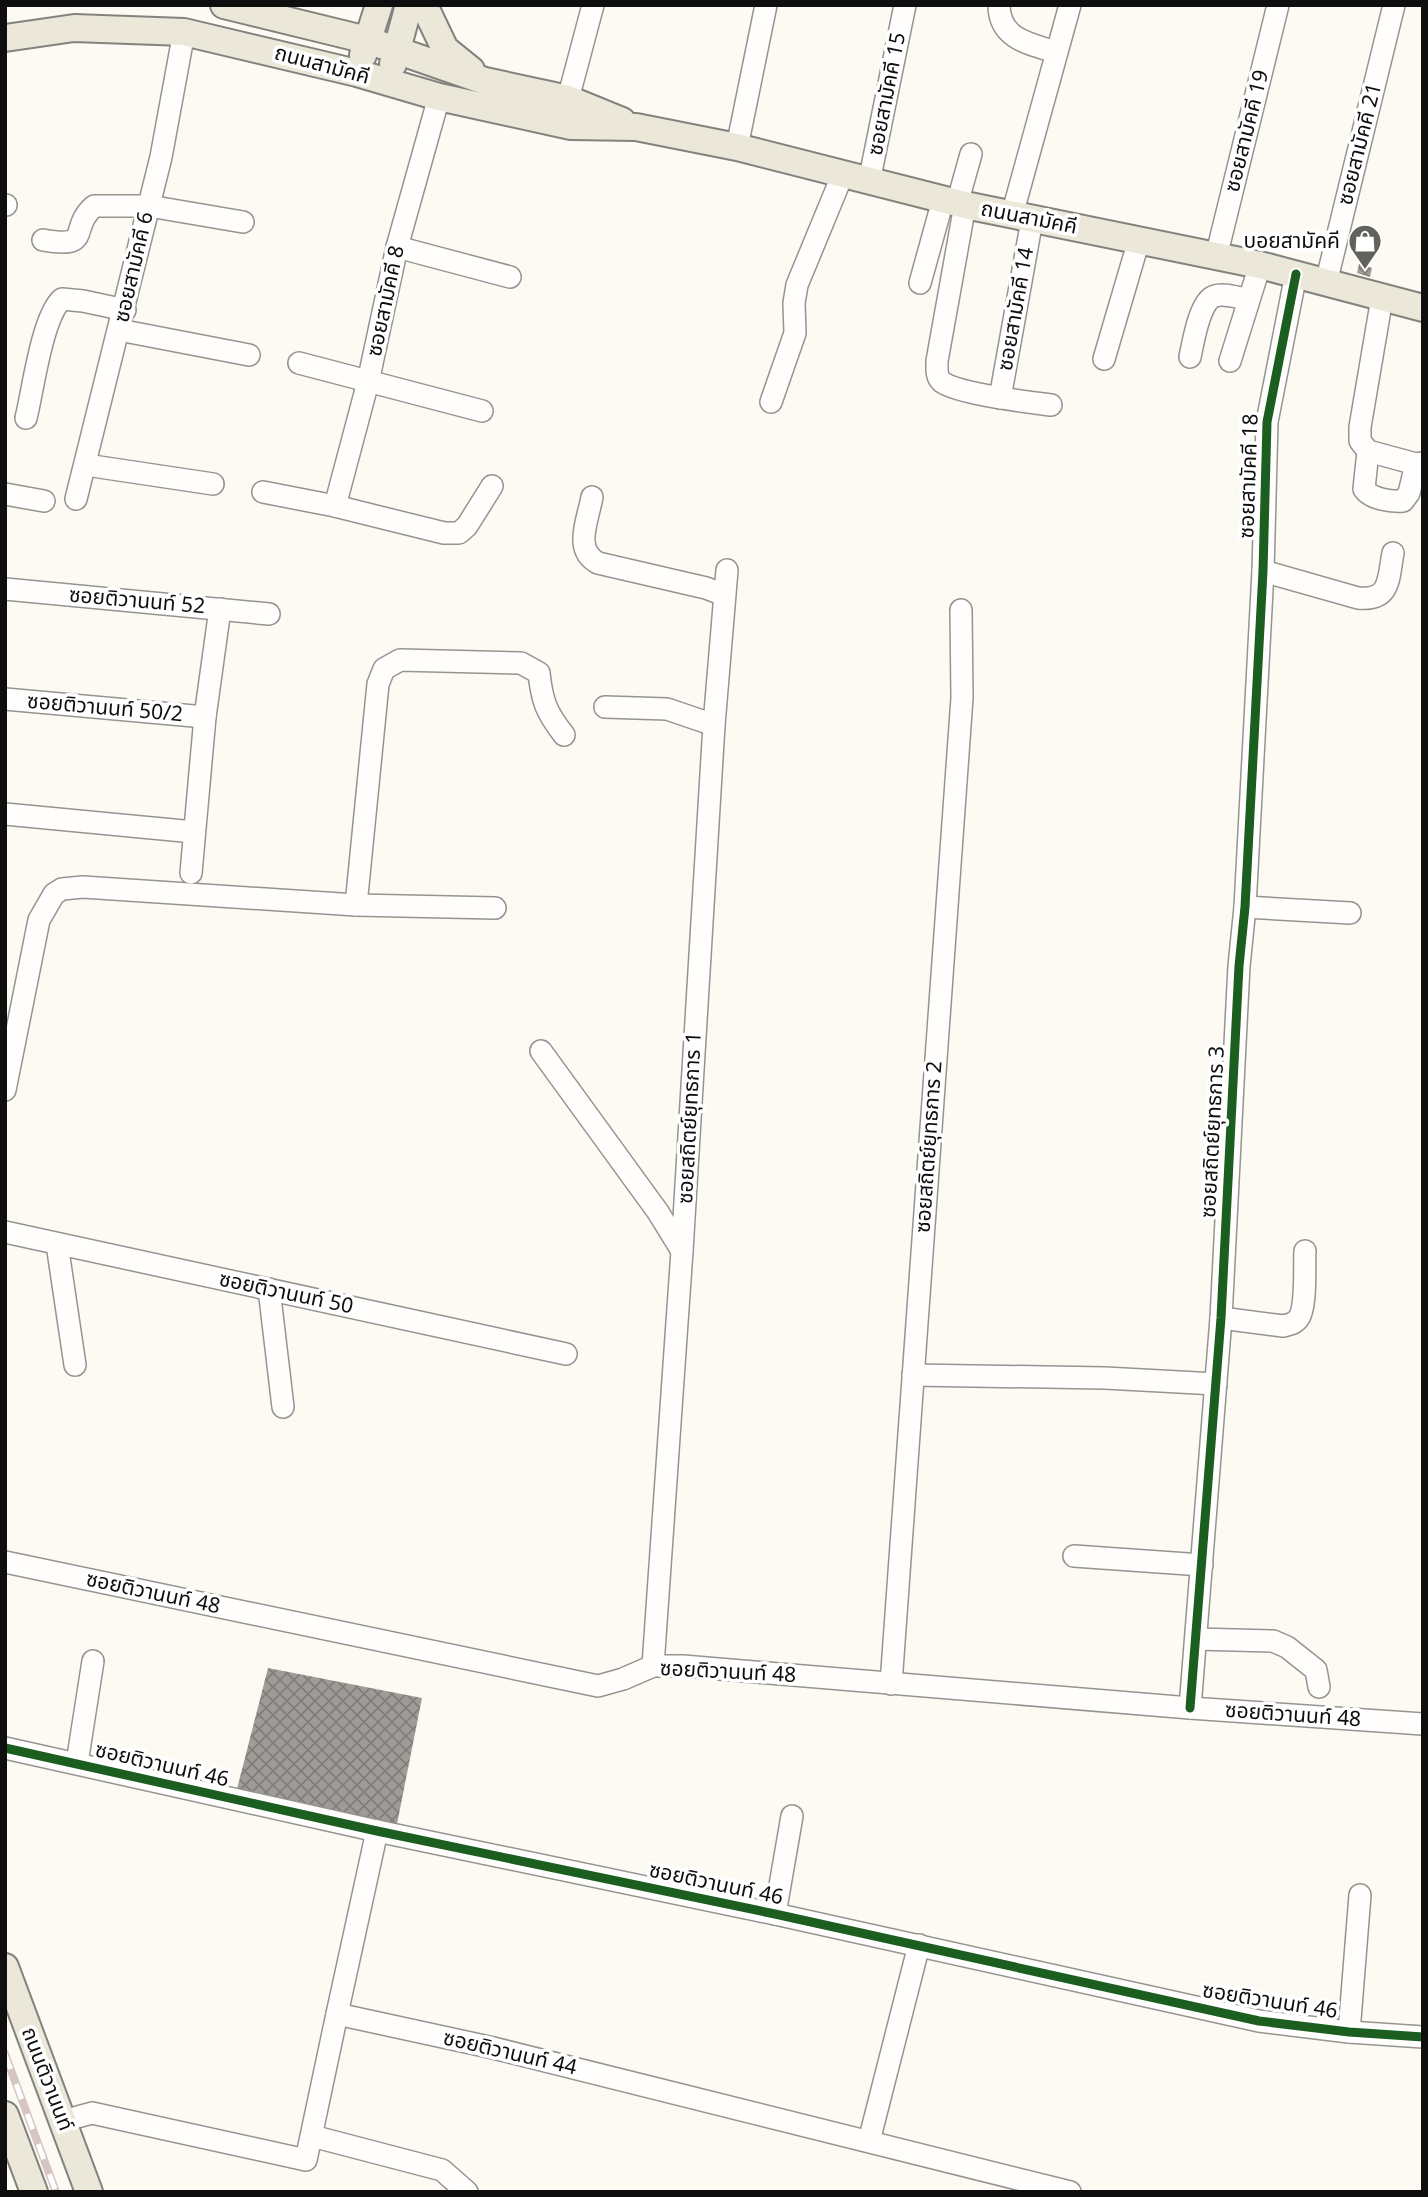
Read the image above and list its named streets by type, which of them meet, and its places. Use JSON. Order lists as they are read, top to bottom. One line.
{"streets":{"main road":["ถนนสามัคคี","ถนนติวานนท์"],"street":["ซอยสามัคคี 15","ซอยสามัคคี 19","ซอยสามัคคี 21","ซอยสามัคคี 6","ซอยสามัคคี 8","ซอยสามัคคี 14","ซอยสามัคคี 18","ซอยติวานนท์ 52","ซอยติวานนท์ 50/2","ซอยสถิตย์ยุทธการ 1","ซอยสถิตย์ยุทธการ 3","ซอยสถิตย์ยุทธการ 2","ซอยติวานนท์ 50","ซอยติวานนท์ 48","ซอยติวานนท์ 46","ซอยติวานนท์ 44"]},"crossings":[["ถนนสามัคคี","ซอยสามัคคี 15"],["ถนนสามัคคี","ซอยสามัคคี 19"],["ถนนสามัคคี","ซอยสามัคคี 21"],["ถนนสามัคคี","ซอยสามัคคี 6"],["ถนนสามัคคี","ซอยสามัคคี 8"],["ถนนสามัคคี","ซอยสามัคคี 14"],["ถนนสามัคคี","ซอยสามัคคี 18"],["ซอยสามัคคี 18","ซอยสถิตย์ยุทธการ 3"],["ซอยสถิตย์ยุทธการ 1","ซอยติวานนท์ 48"],["ซอยสถิตย์ยุทธการ 3","ซอยติวานนท์ 48"],["ซอยสถิตย์ยุทธการ 2","ซอยติวานนท์ 48"]],"places":{"shop":["บอยสามัคคี"]}}
